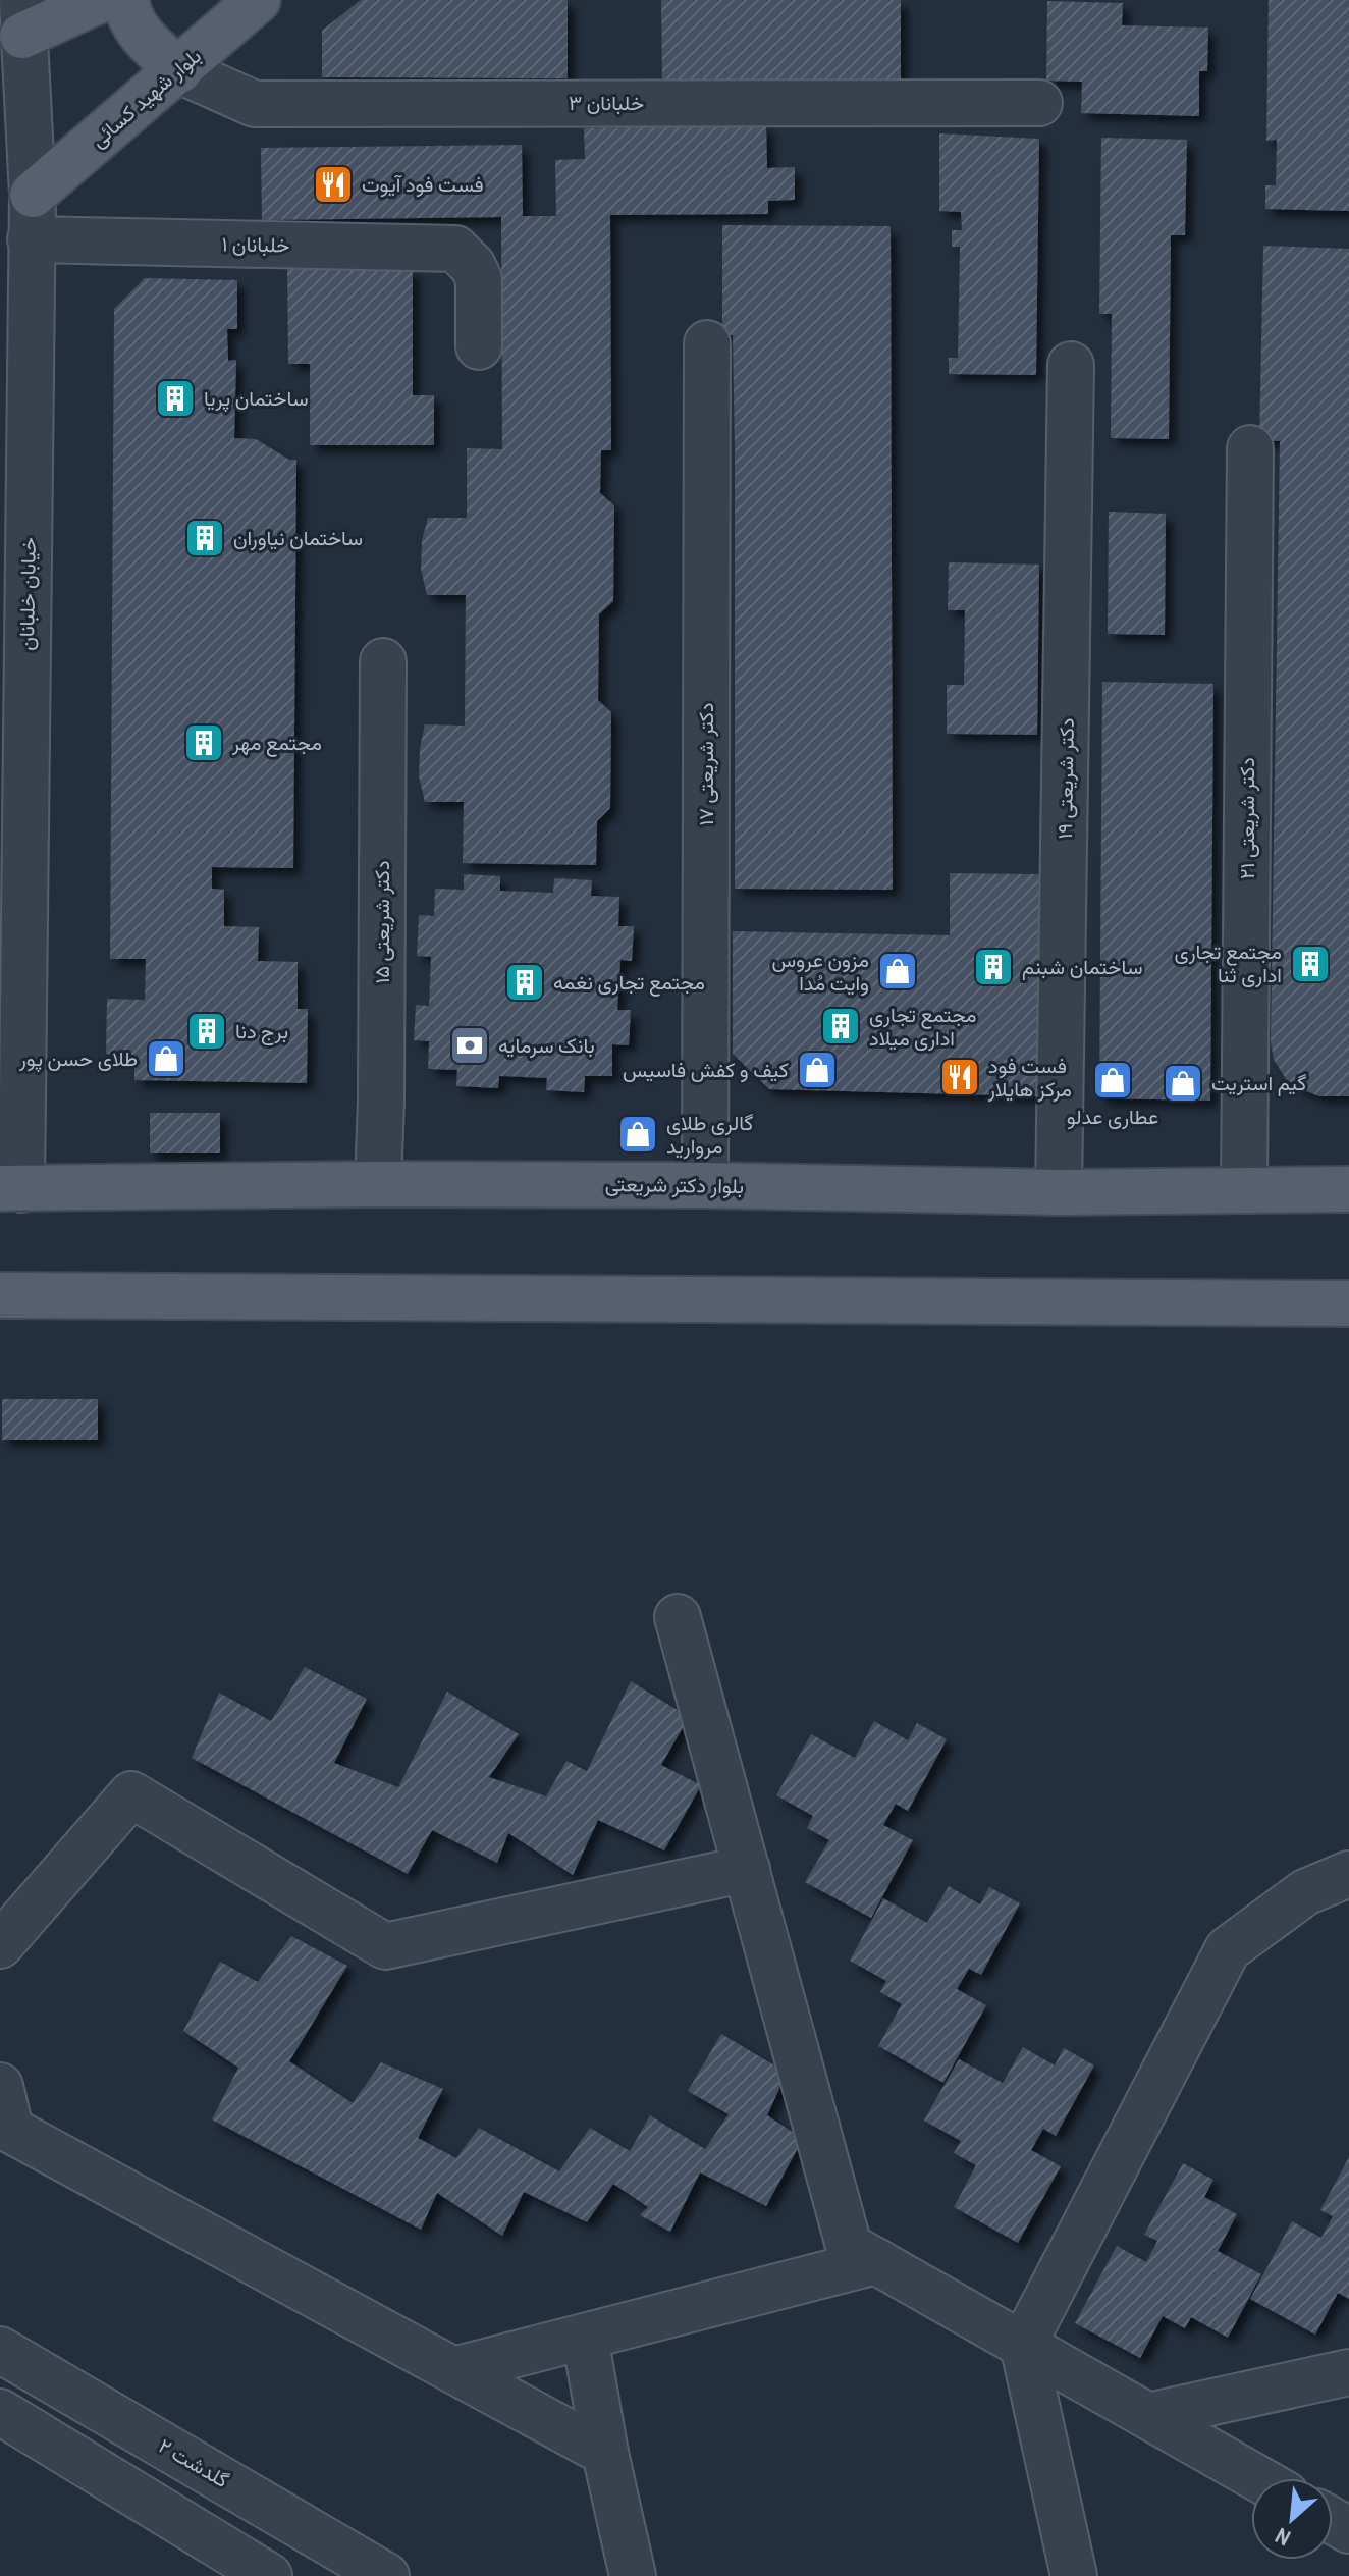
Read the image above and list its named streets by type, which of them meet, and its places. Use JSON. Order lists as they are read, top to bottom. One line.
{"streets":{"main road":["بلوار شهید کسائی","بلوار دکتر شریعتی"],"street":["۳ خلبانان","۱ خلبانان","خیابان خلبانان","۱۷ دکتر شریعتی","۱۹ دکتر شریعتی","۲۱ دکتر شریعتی","۱۵ دکتر شریعتی","گلدشت ۲"]},"crossings":[["بلوار شهید کسائی","۳ خلبانان"],["بلوار شهید کسائی","۱ خلبانان"],["بلوار شهید کسائی","خیابان خلبانان"],["۱ خلبانان","خیابان خلبانان"],["خیابان خلبانان","بلوار دکتر شریعتی"],["۱۷ دکتر شریعتی","بلوار دکتر شریعتی"],["۱۹ دکتر شریعتی","بلوار دکتر شریعتی"],["۲۱ دکتر شریعتی","بلوار دکتر شریعتی"],["۱۵ دکتر شریعتی","بلوار دکتر شریعتی"]],"places":{"restaurant":["فست فود آيوت","فست فود مرکز هایلار"],"building":["ساختمان پریا","ساختمان نیاوران","مجتمع مهر","مجتمع تجاری اداری ثنا","ساختمان شبنم","مجتمع تجاری نغمه","مجتمع تجاری اداری میلاد","برج دنا"],"shop":["مزون عروس وایت مُدا","طلای حسن پور","کیف و کفش فاسیس","عطاری عدلو","گیم استریت","گالری طلای مروارید"],"bank":["بانک سرمایه"]},"north":"bottom left"}
